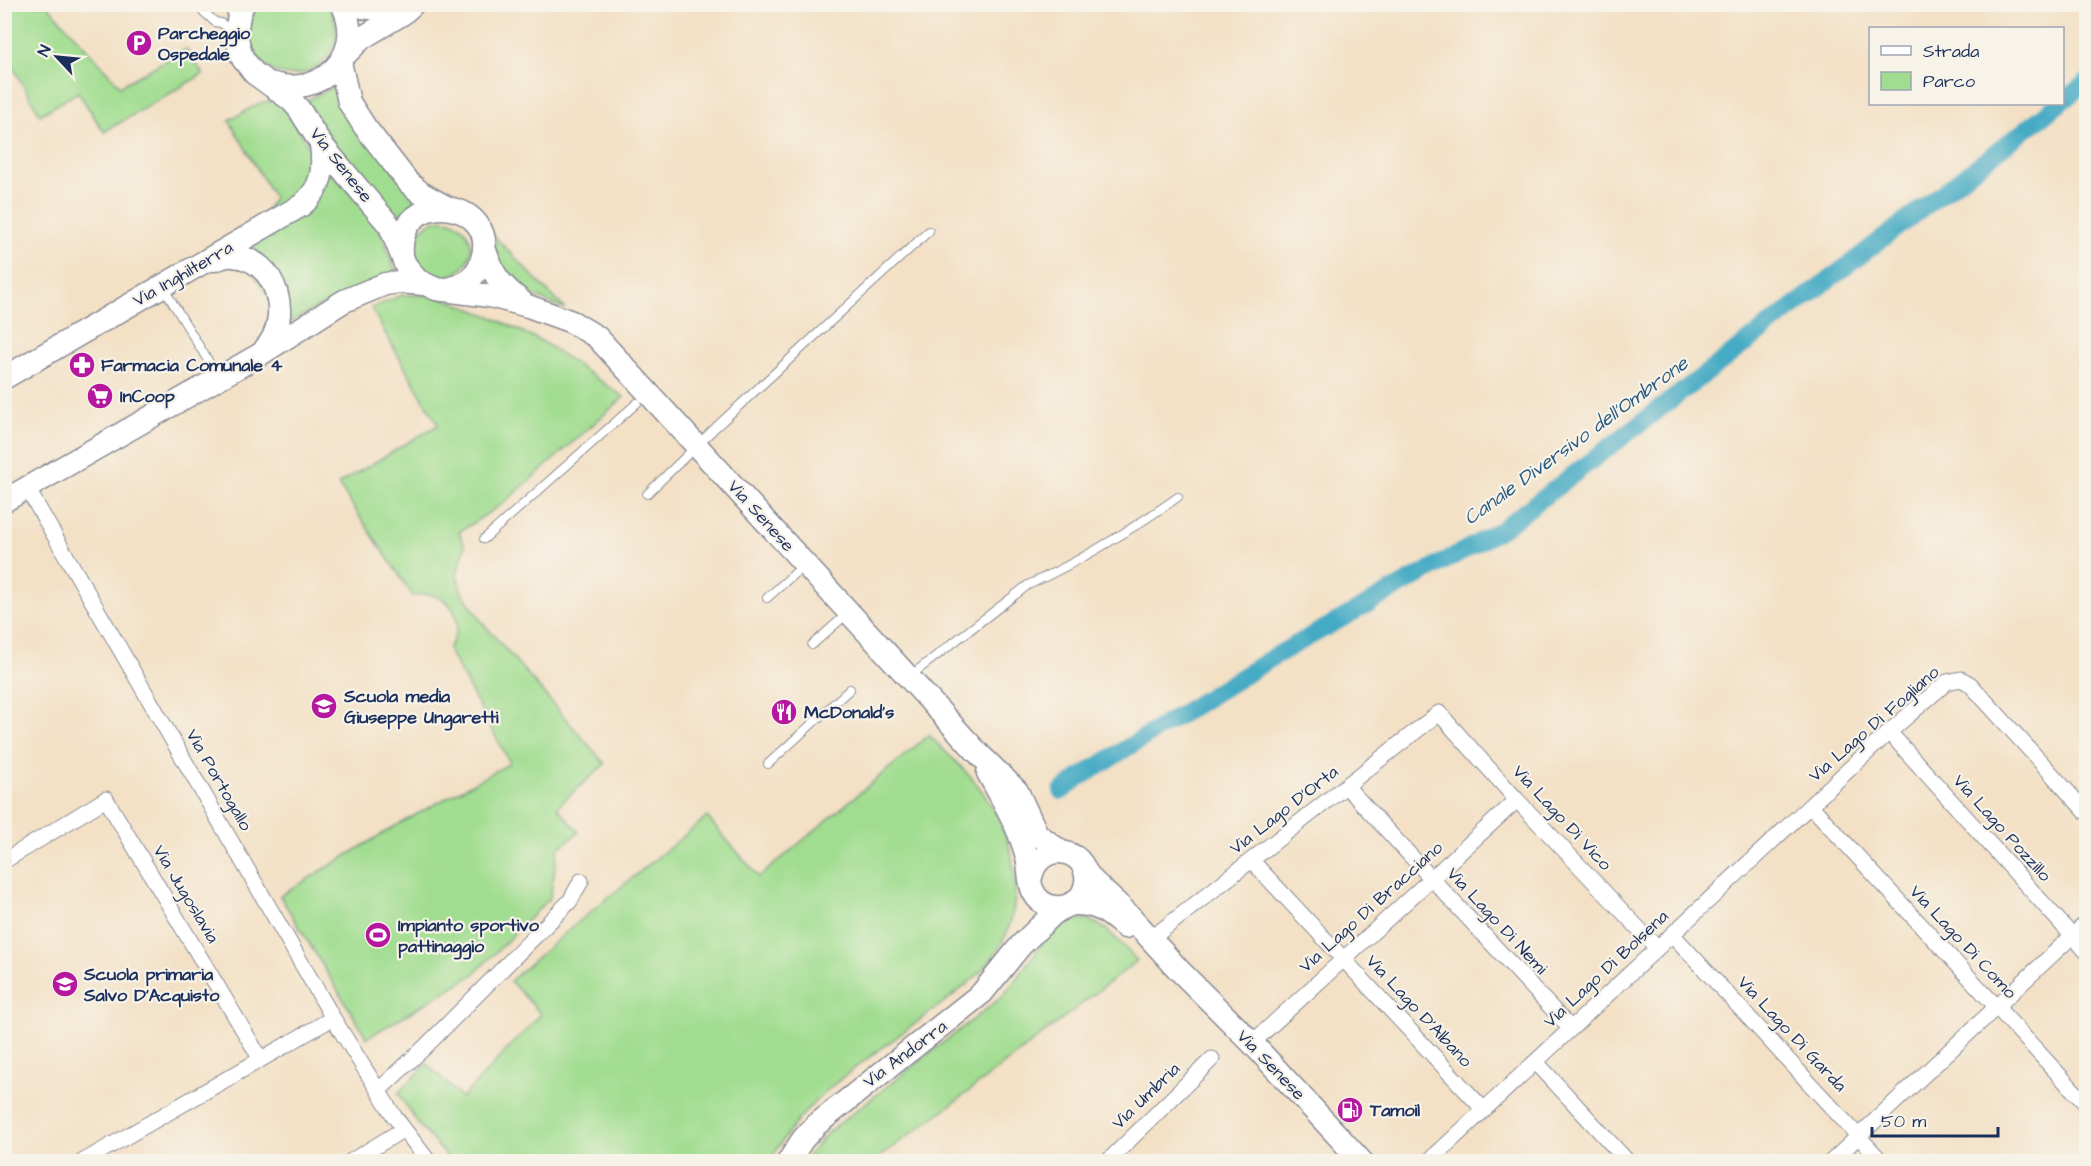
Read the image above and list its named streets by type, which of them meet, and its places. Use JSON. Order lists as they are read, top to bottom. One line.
{"streets":{"main road":["Via Senese","Via Inghilterra","Via Andorra"],"street":["Via Lago Di Fogliano","Via Portogallo","Via Lago D'Orta","Via Lago Di Vico","Via Lago Pozzillo","Via Jugoslavia","Via Lago Di Bracciano","Via Lago Di Nemi","Via Lago Di Como","Via Lago Di Bolsena","Via Lago D'Albano","Via Lago Di Garda","Via Umbria"]},"crossings":[["Via Senese","Via Inghilterra"],["Via Senese","Via Lago D'Orta"],["Via Senese","Via Lago Di Bracciano"],["Via Senese","Via Andorra"],["Via Lago Di Fogliano","Via Lago Pozzillo"],["Via Lago Di Fogliano","Via Lago Di Como"],["Via Lago Di Fogliano","Via Lago Di Bolsena"],["Via Lago D'Orta","Via Lago Di Vico"],["Via Lago D'Orta","Via Lago Di Nemi"],["Via Lago D'Orta","Via Lago D'Albano"],["Via Lago Di Vico","Via Lago Di Bracciano"],["Via Lago Di Vico","Via Lago Di Bolsena"],["Via Lago Di Bracciano","Via Lago Di Nemi"],["Via Lago Di Bracciano","Via Lago D'Albano"],["Via Lago Di Nemi","Via Lago Di Bolsena"],["Via Lago Di Como","Via Lago Di Bolsena"],["Via Lago Di Bolsena","Via Lago D'Albano"],["Via Lago Di Bolsena","Via Lago Di Garda"]],"water":["Canale Diversivo dell'Ombrone"],"places":{"parking":["Parcheggio Ospedale"],"pharmacy":["Farmacia Comunale 4"],"supermarket":["InCoop"],"school or university":["Scuola media Giuseppe Ungaretti","Scuola primaria Salvo D'Acquisto"],"restaurant":["McDonald's"],"sports":["Impianto sportivo pattinaggio"],"fuel station":["Tamoil"]},"legend":["Strada","Parco"],"scale_bar":"50 m","north":"top left"}
